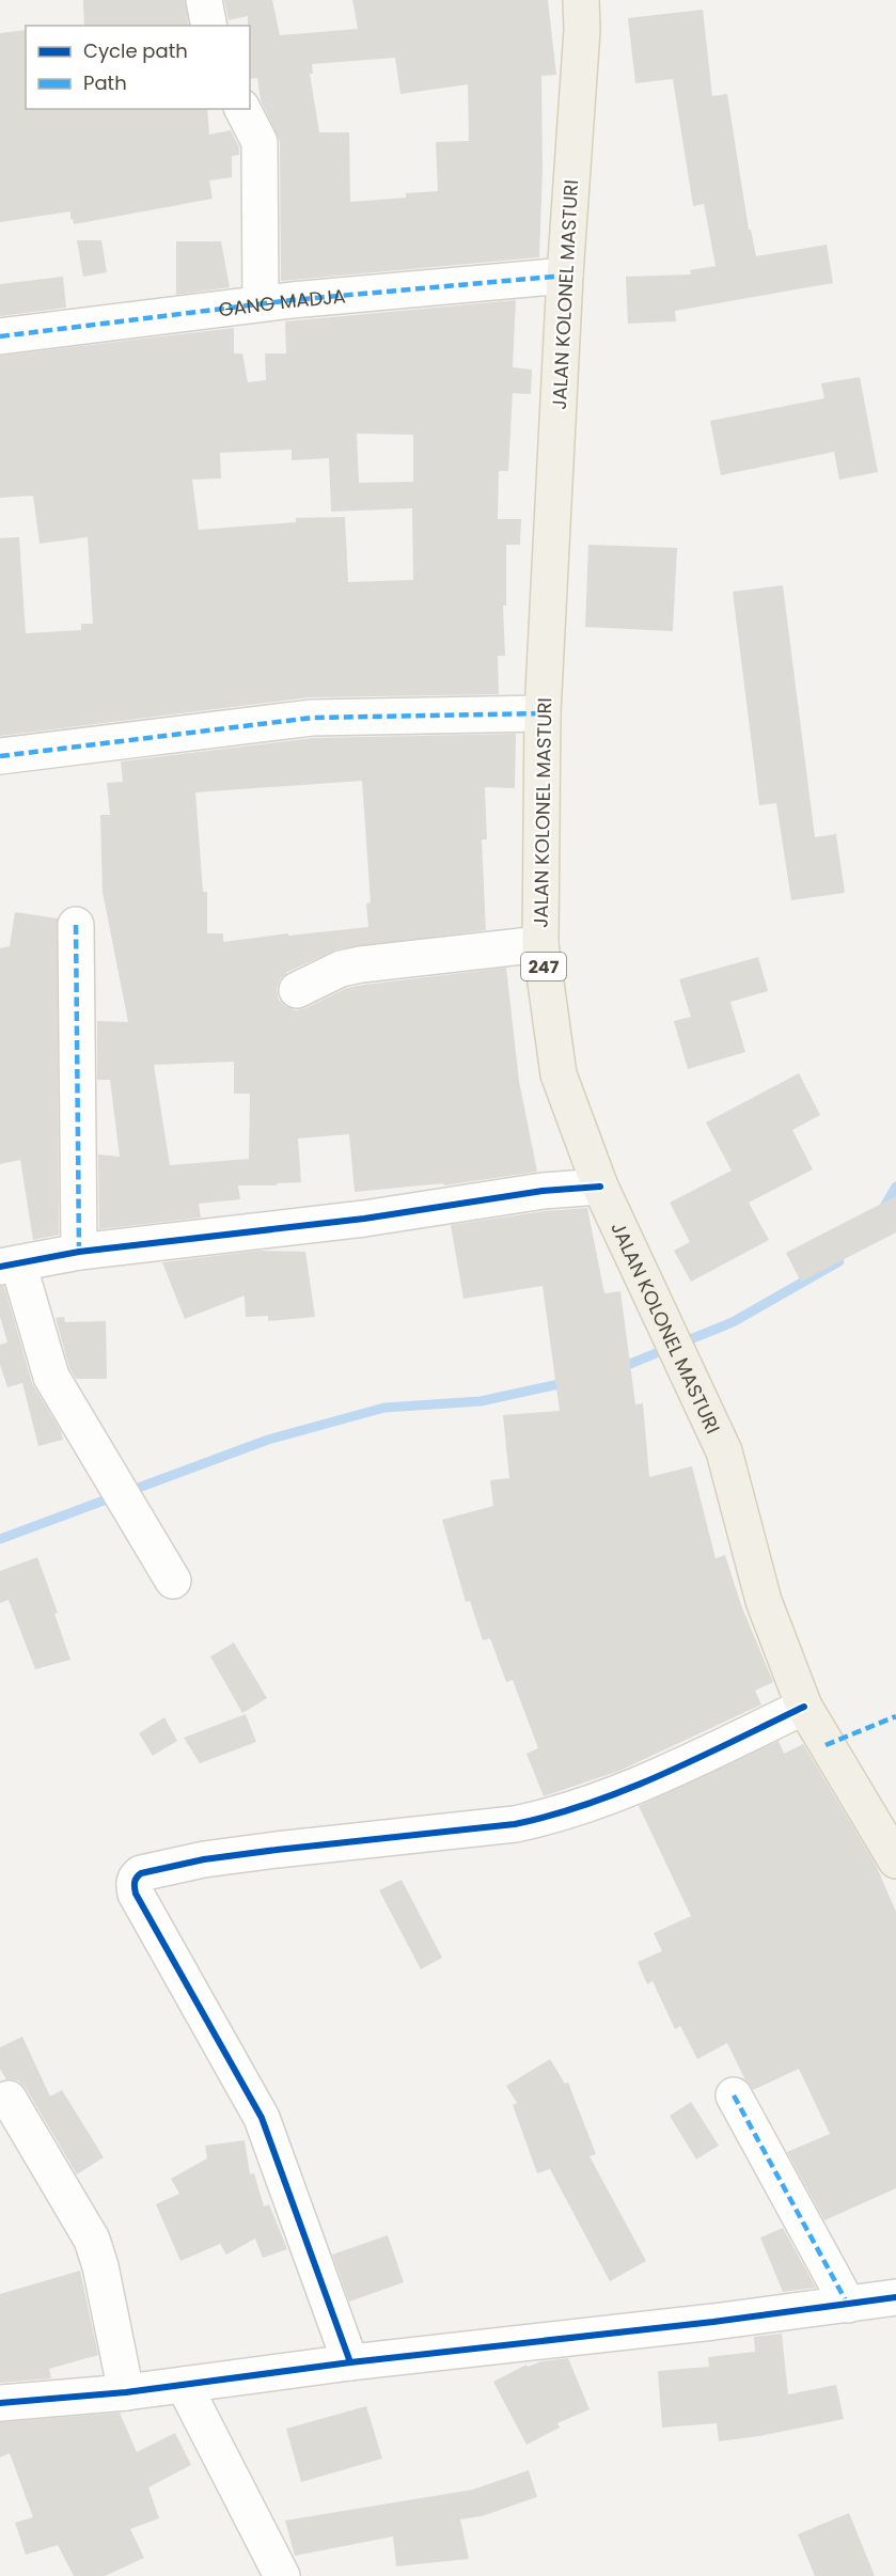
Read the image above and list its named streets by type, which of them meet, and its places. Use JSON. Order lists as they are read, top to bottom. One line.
{"streets":{"main road":["JALAN KOLONEL MASTURI","247"],"street":["GANG MADJA"]},"crossings":[["JALAN KOLONEL MASTURI","GANG MADJA"]],"legend":["Cycle path","Path"]}
